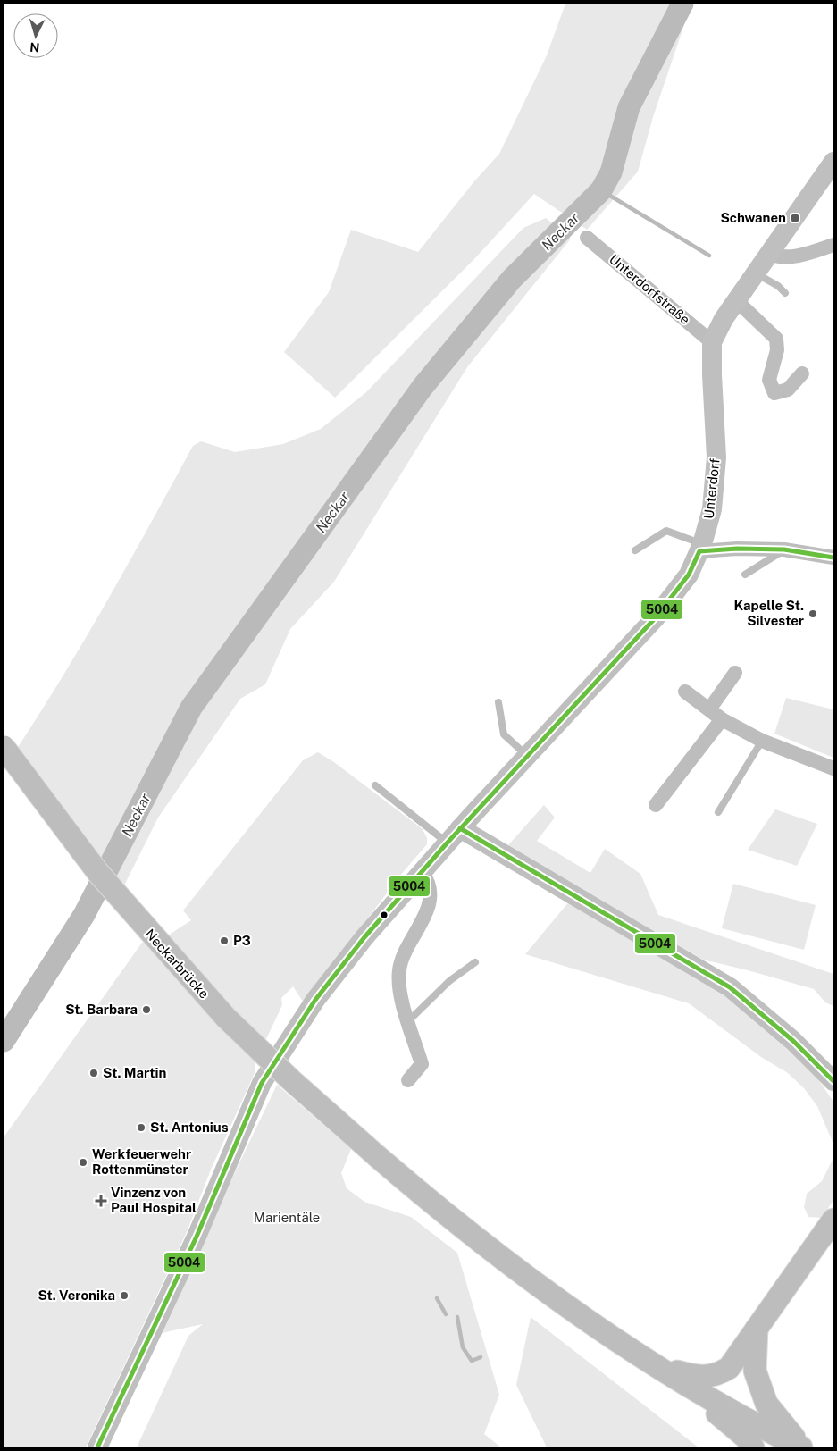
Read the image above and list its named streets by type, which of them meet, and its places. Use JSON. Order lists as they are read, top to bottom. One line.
{"streets":{"main road":["Neckarbrücke"],"street":["Unterdorfstraße","Unterdorf"]},"crossings":[["Unterdorfstraße","Unterdorf"]],"water":["Neckar"],"parks":["Marientäle"],"places":{"transit":["Schwanen"],"other":["Kapelle St. Silvester","P3","St. Barbara","St. Martin","St. Antonius","Werkfeuerwehr Rottenmünster","St. Veronika"],"health":["Vinzenz von Paul Hospital"]},"lines":["transit line 5004"],"north":"bottom"}
